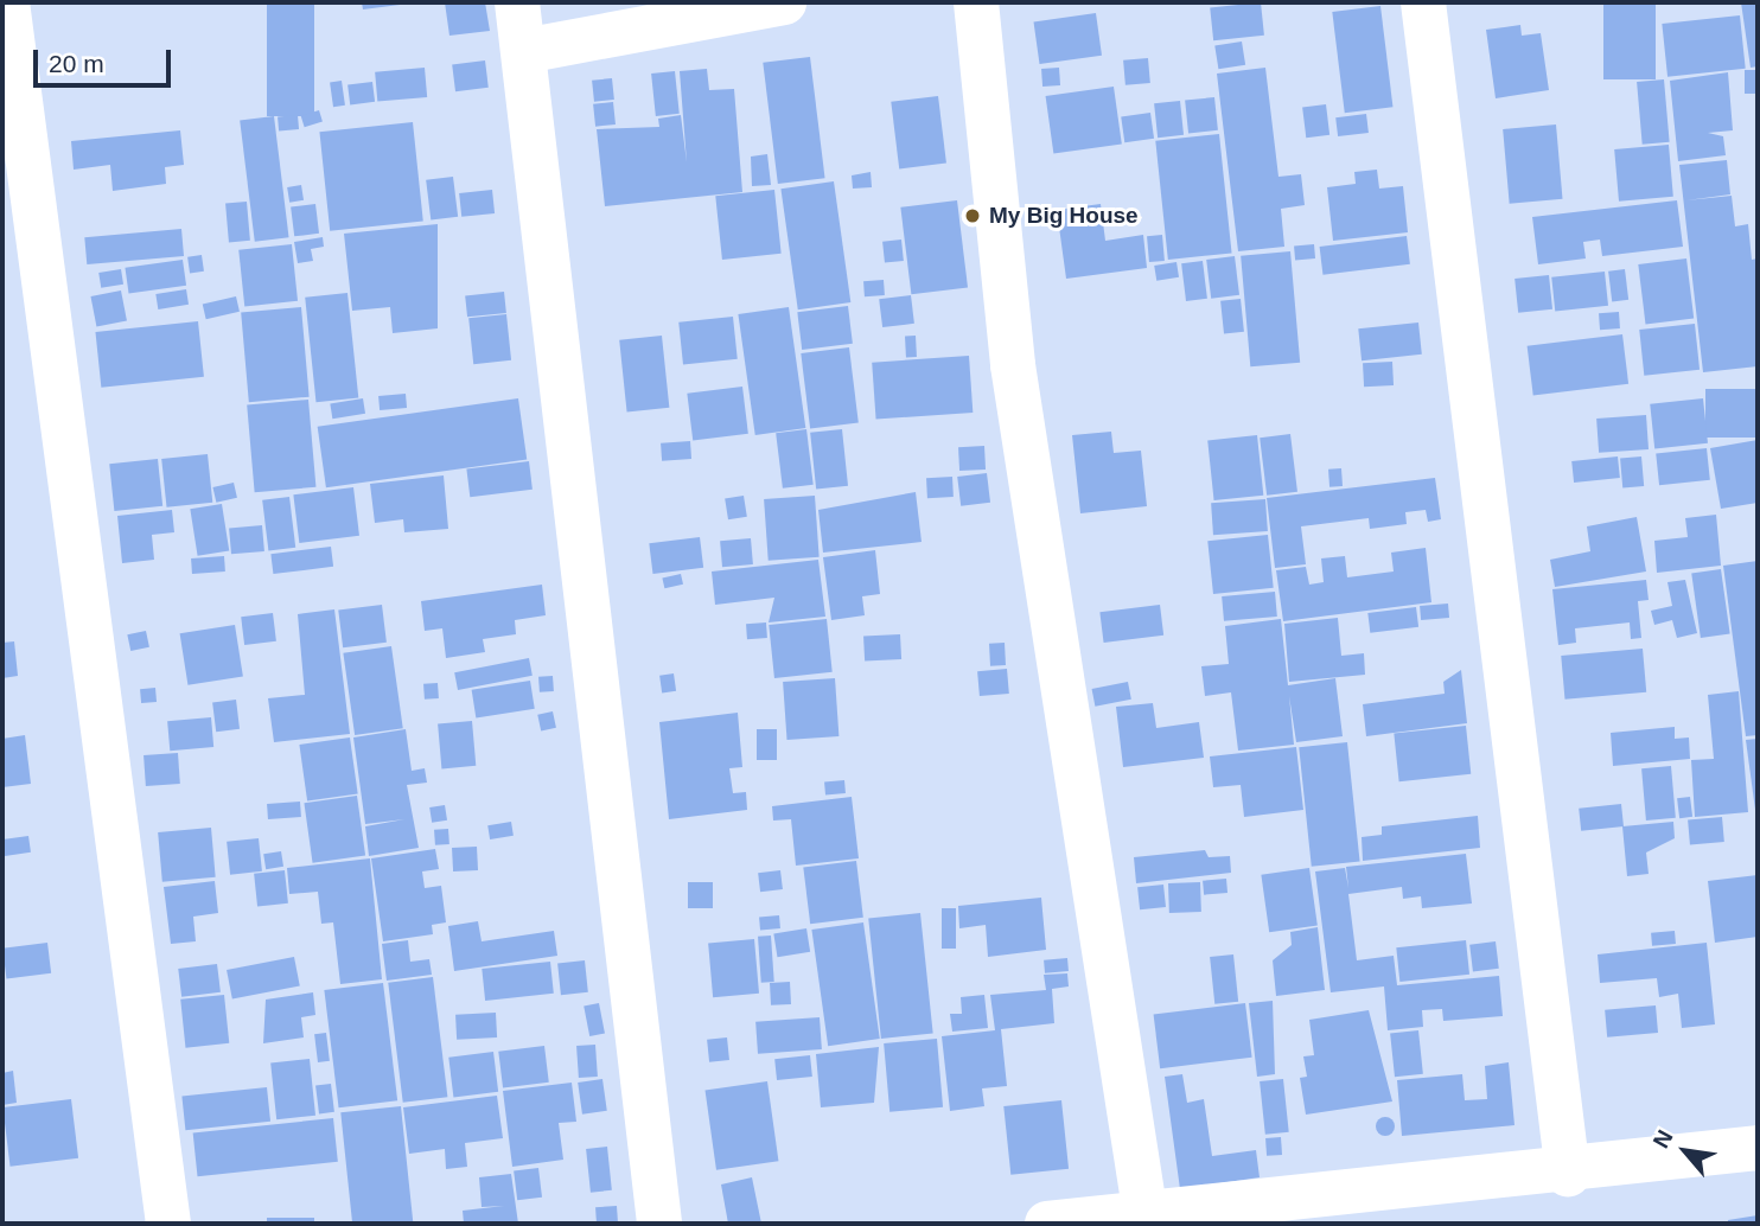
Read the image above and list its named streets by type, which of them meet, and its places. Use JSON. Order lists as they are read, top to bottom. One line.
{"places":["My Big House"],"scale_bar":"20 m","north":"top left"}
